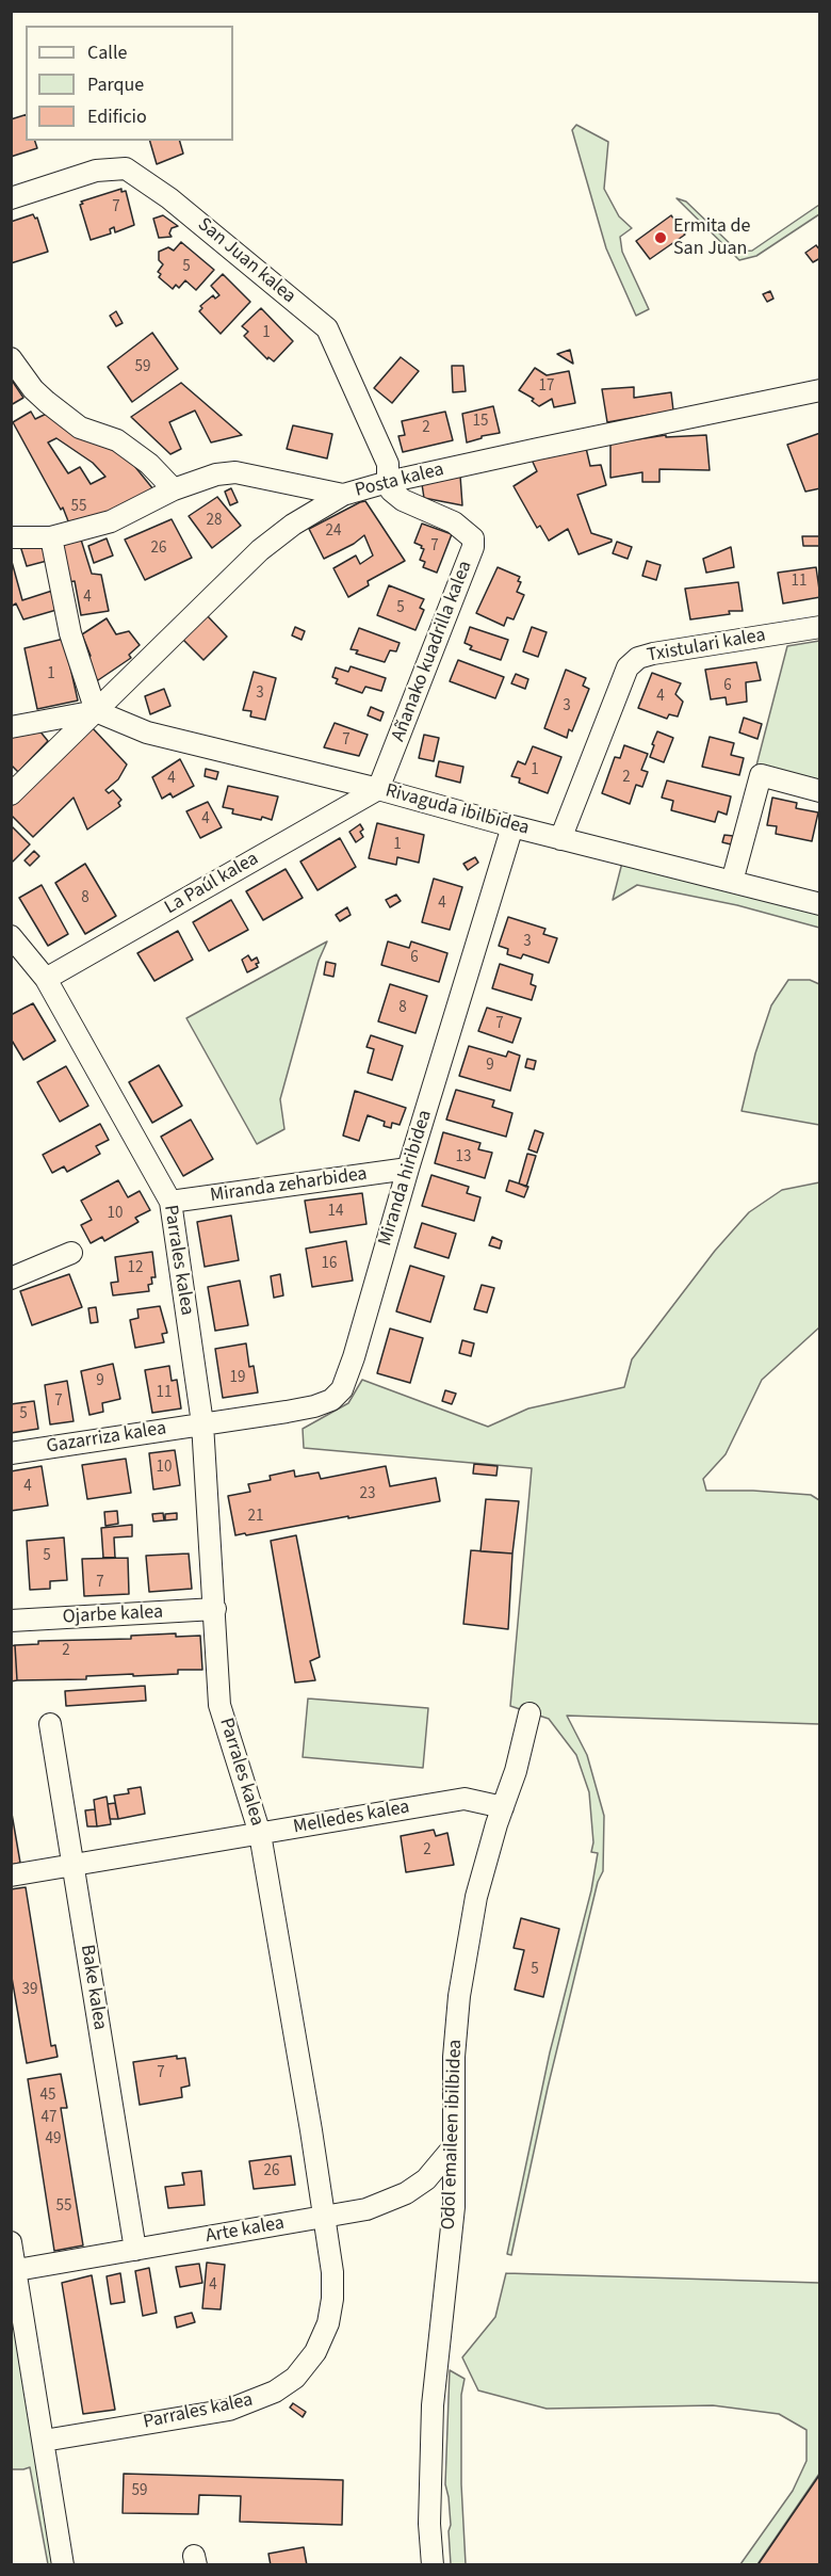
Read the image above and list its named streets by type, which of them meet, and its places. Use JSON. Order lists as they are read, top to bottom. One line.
{"streets":{"street":["San Juan kalea","Posta kalea","Txistulari kalea","Añanako kuadrilla kalea","Rivaguda ibilbidea","La Paúl kalea","Miranda hiribidea","Miranda zeharbidea","Parrales kalea","Gazarriza kalea","Ojarbe kalea","Melledes kalea","Bake kalea","Odol emaileen ibilbidea","Arte kalea"]},"crossings":[["San Juan kalea","Posta kalea"],["San Juan kalea","Añanako kuadrilla kalea"],["Posta kalea","Añanako kuadrilla kalea"],["Posta kalea","Rivaguda ibilbidea"],["Txistulari kalea","Rivaguda ibilbidea"],["Añanako kuadrilla kalea","Rivaguda ibilbidea"],["Añanako kuadrilla kalea","La Paúl kalea"],["Rivaguda ibilbidea","La Paúl kalea"],["Rivaguda ibilbidea","Miranda hiribidea"],["La Paúl kalea","Parrales kalea"],["Miranda hiribidea","Miranda zeharbidea"],["Miranda hiribidea","Parrales kalea"],["Miranda hiribidea","Gazarriza kalea"],["Miranda zeharbidea","Parrales kalea"],["Parrales kalea","Gazarriza kalea"],["Parrales kalea","Ojarbe kalea"],["Parrales kalea","Melledes kalea"],["Parrales kalea","Arte kalea"],["Melledes kalea","Bake kalea"],["Melledes kalea","Odol emaileen ibilbidea"],["Bake kalea","Arte kalea"],["Odol emaileen ibilbidea","Arte kalea"]],"places":["Ermita de San Juan"],"house_numbers":["7","5","1","59","17","15","2","55","28","24","7","26","11","4","5","1","6","3","4","3","7","1","2","4","4","1","8","4","3","6","8","7","9","13","14","10","16","12","19","9","11","7","5","10","4","23","21","5","7","2","2","5","39","7","45","47","49","26","55","4","59"],"legend":["Calle","Parque","Edificio"]}
